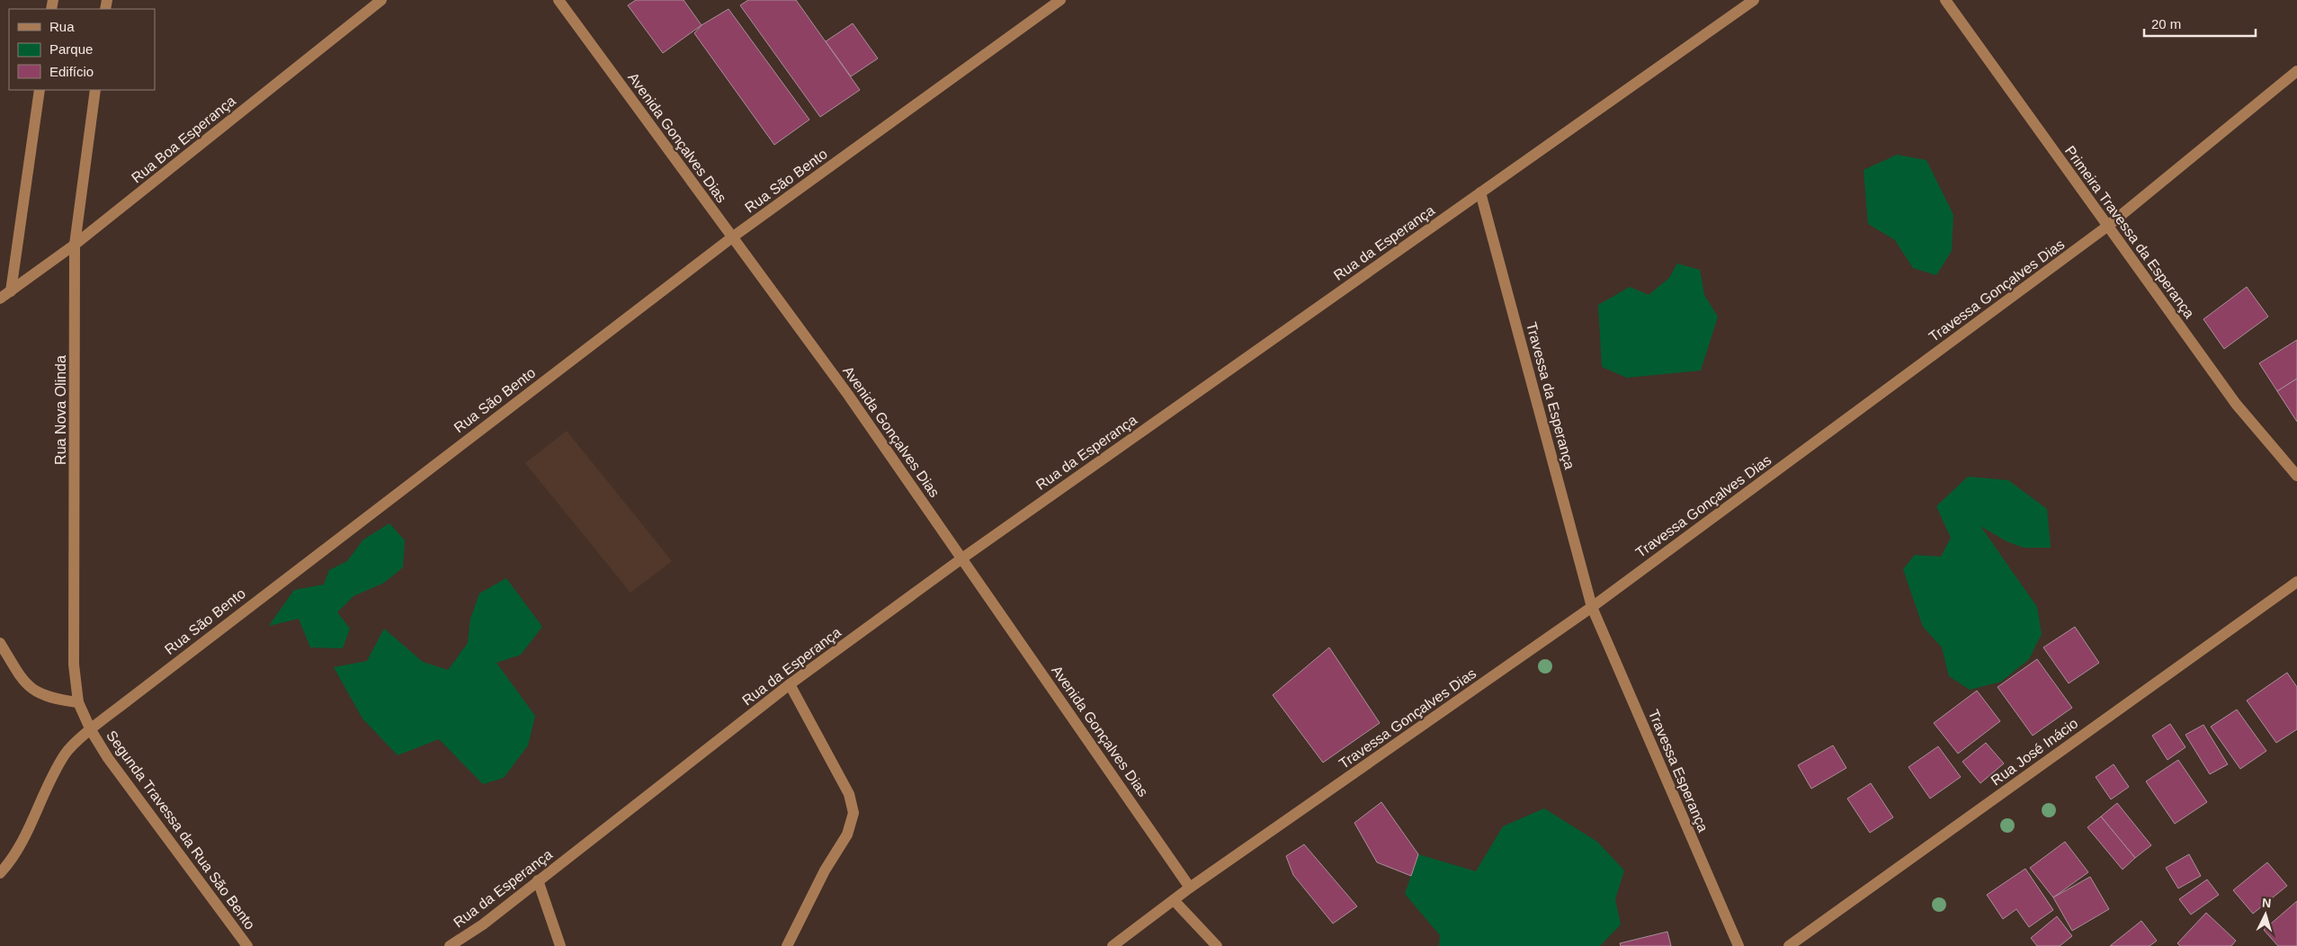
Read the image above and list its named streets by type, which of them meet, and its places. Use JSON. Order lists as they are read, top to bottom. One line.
{"streets":{"street":["Avenida Gonçalves Dias","Rua Boa Esperança","Rua São Bento","Primeira Travessa da Esperança","Rua da Esperança","Travessa Gonçalves Dias","Travessa da Esperança","Rua Nova Olinda","Rua José Inácio","Travessa Esperança","Segunda Travessa da Rua São Bento"]},"crossings":[["Avenida Gonçalves Dias","Rua São Bento"],["Avenida Gonçalves Dias","Rua da Esperança"],["Avenida Gonçalves Dias","Travessa Gonçalves Dias"],["Rua Boa Esperança","Rua Nova Olinda"],["Rua São Bento","Rua Nova Olinda"],["Rua São Bento","Segunda Travessa da Rua São Bento"],["Primeira Travessa da Esperança","Travessa Gonçalves Dias"],["Rua da Esperança","Travessa da Esperança"],["Travessa Gonçalves Dias","Travessa da Esperança"],["Travessa Gonçalves Dias","Travessa Esperança"],["Travessa da Esperança","Travessa Esperança"],["Rua Nova Olinda","Segunda Travessa da Rua São Bento"]],"legend":["Rua","Parque","Edifício"],"scale_bar":"20 m","north":"top"}
